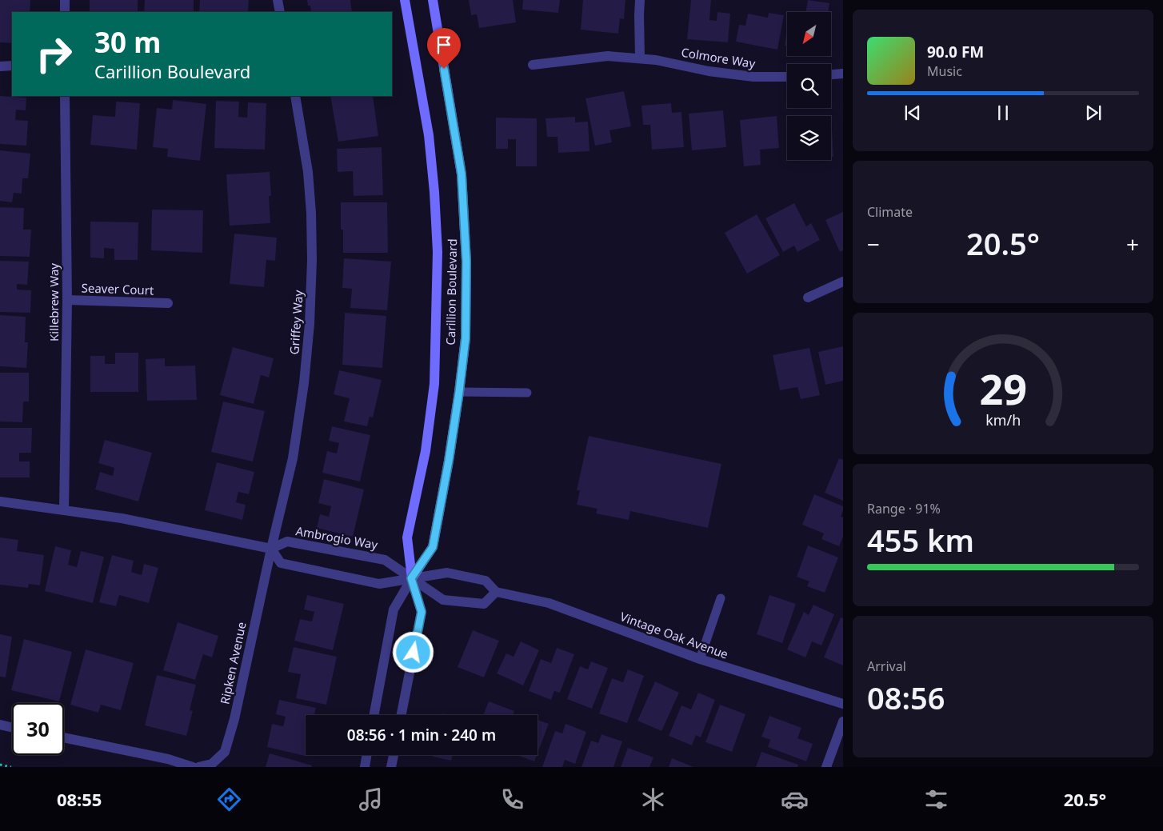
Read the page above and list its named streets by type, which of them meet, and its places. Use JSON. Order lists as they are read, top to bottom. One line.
{"streets":{"street":["Colmore Way","Seaver Court","Carillion Boulevard","Killebrew Way","Griffey Way","Ambrogio Way","Vintage Oak Avenue","Ripken Avenue"]},"crossings":[["Seaver Court","Killebrew Way"],["Carillion Boulevard","Ambrogio Way"],["Carillion Boulevard","Vintage Oak Avenue"],["Griffey Way","Ambrogio Way"],["Griffey Way","Ripken Avenue"],["Ambrogio Way","Vintage Oak Avenue"],["Ambrogio Way","Ripken Avenue"]],"north":"bottom left","page":{"turn":["30 m","Carillion Boulevard"],"song":["90.0 FM","Music"],"tile":["Climate",["Range · 91%","455 km"],["Arrival","08:56"]],"heat":["−","20.5°","+"],"limit":"30","trip":"08:56 · 1 min · 240 m","tabs":["08:55","20.5°"],"gauge":["29","km/h"]}}
